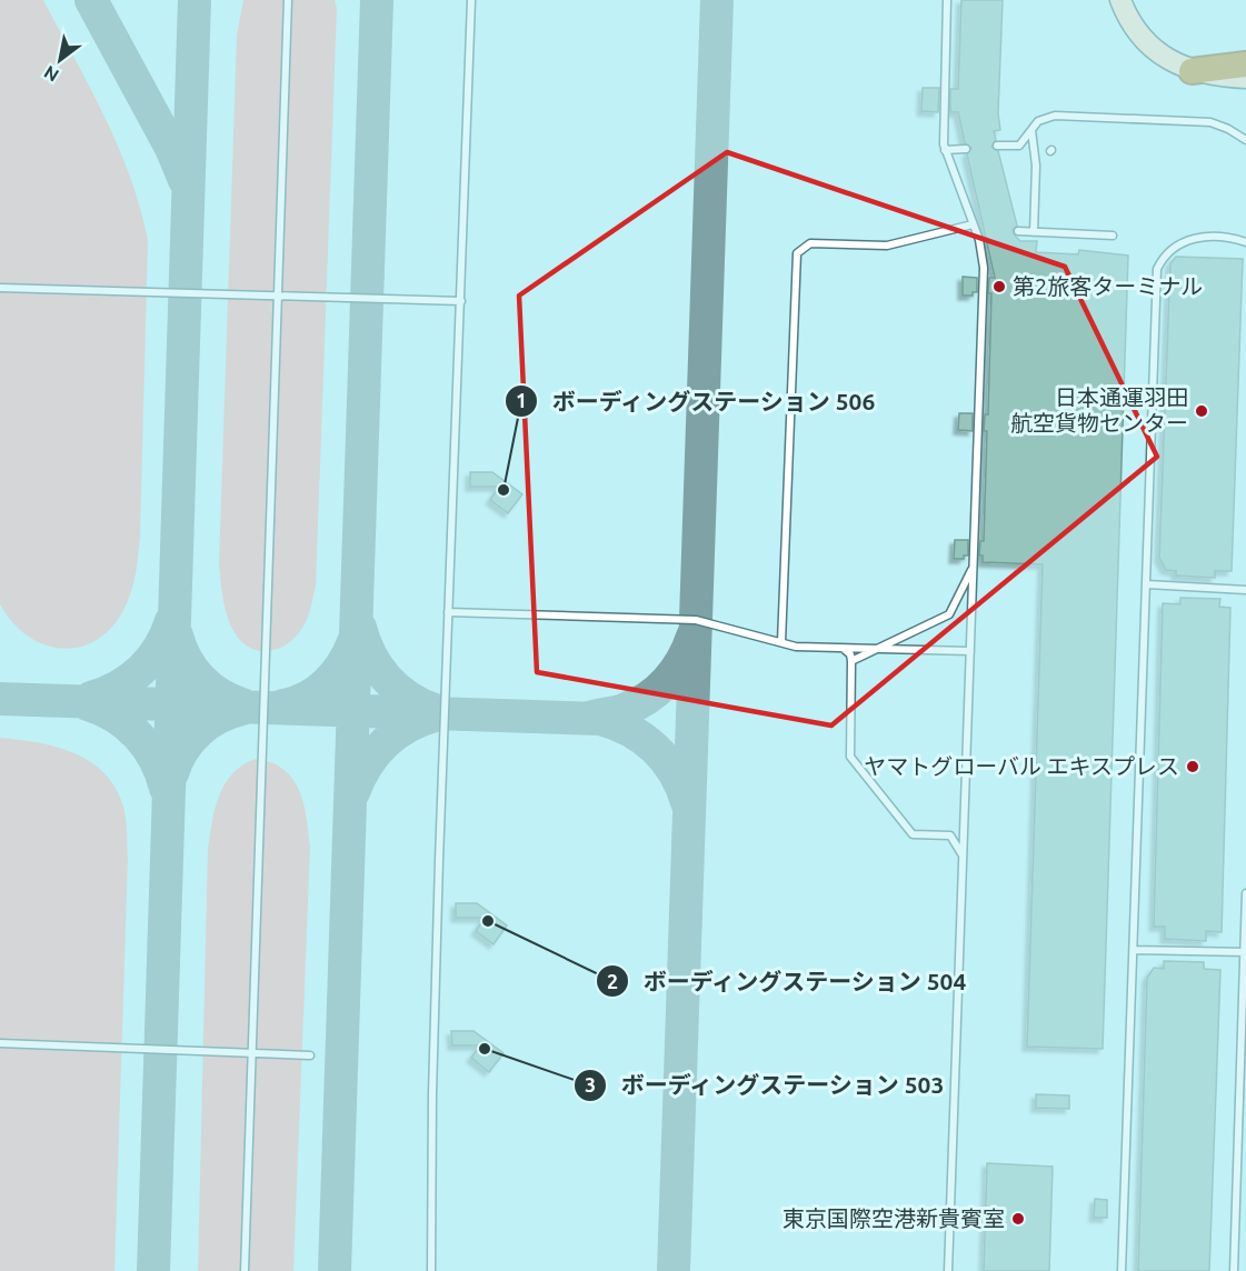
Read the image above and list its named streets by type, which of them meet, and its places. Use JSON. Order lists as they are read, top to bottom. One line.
{"places":["第2旅客ターミナル","日本通運羽田 航空貨物センター","ボーディングステーション 506","ヤマトグローバル エキスプレス","ボーディングステーション 504","ボーディングステーション 503","東京国際空港新貴賓室"],"north":"bottom left"}
